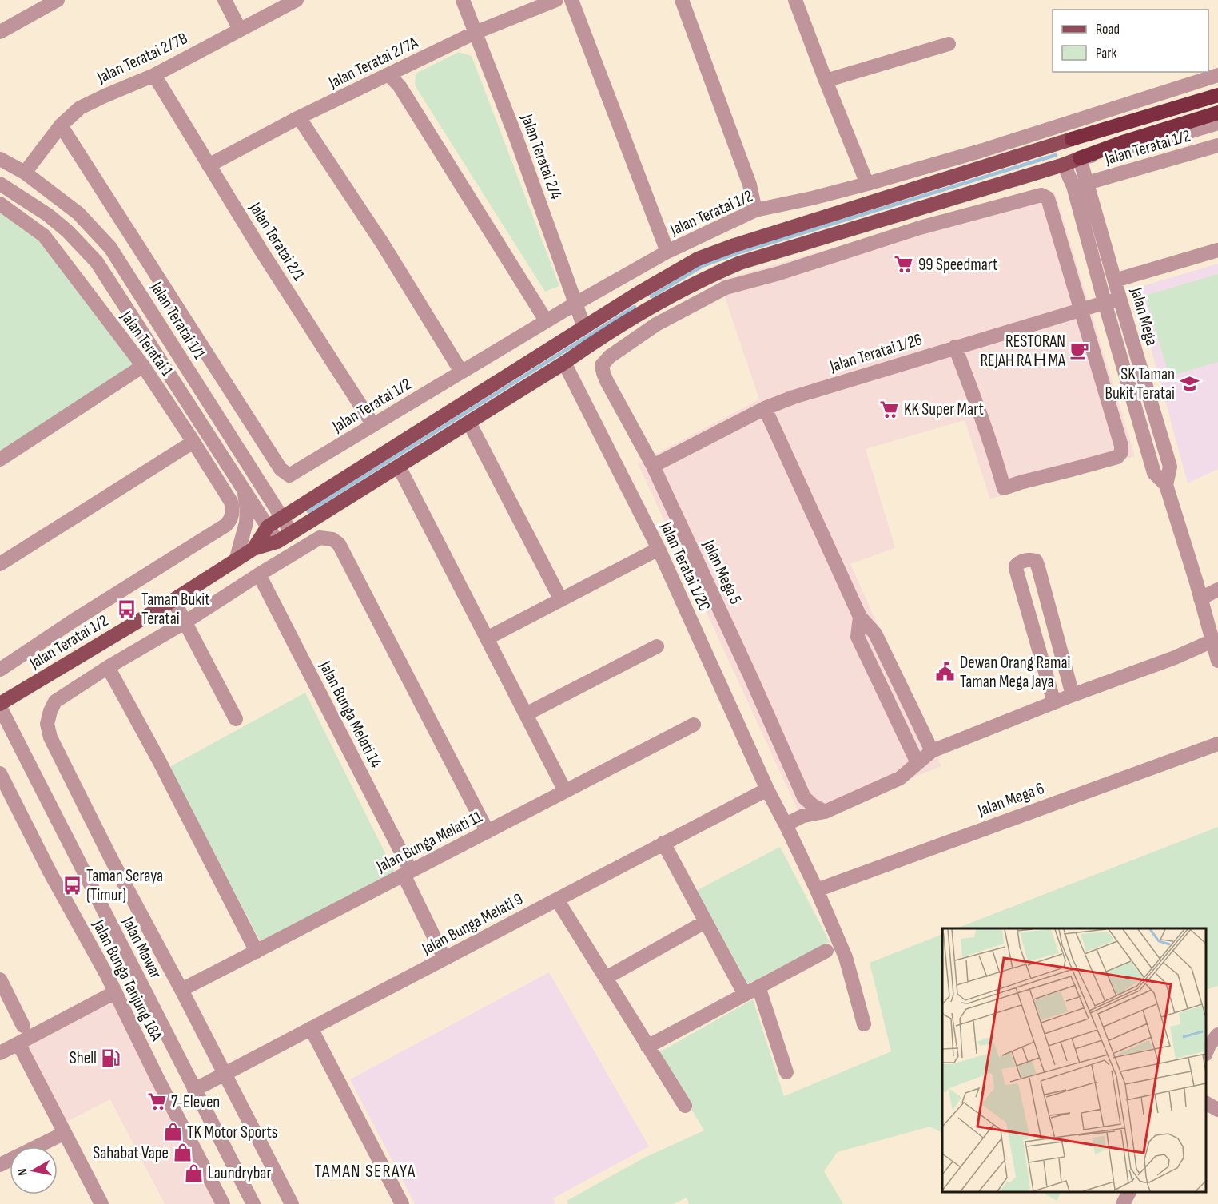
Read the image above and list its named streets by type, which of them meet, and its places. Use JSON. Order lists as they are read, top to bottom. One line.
{"streets":{"main road":["Jalan Teratai 1/2"],"street":["Jalan Teratai 2/7B","Jalan Teratai 2/7A","Jalan Teratai 2/4","Jalan Teratai 2/1","Jalan Mega","Jalan Teratai 1/1","Jalan Teratai 1","Jalan Teratai 1/26","Jalan Teratai 1/2C","Jalan Mega 5","Jalan Bunga Melati 14","Jalan Mega 6","Jalan Bunga Melati 11","Jalan Bunga Melati 9","Jalan Mawar","Jalan Bunga Tanjung 18A"]},"crossings":[["Jalan Teratai 2/7B","Jalan Teratai 2/1"],["Jalan Teratai 2/7B","Jalan Teratai 1/1"],["Jalan Teratai 2/7A","Jalan Teratai 2/4"],["Jalan Teratai 2/7A","Jalan Teratai 2/1"],["Jalan Teratai 1/2","Jalan Teratai 2/4"],["Jalan Teratai 1/2","Jalan Teratai 2/1"],["Jalan Teratai 1/2","Jalan Mega"],["Jalan Teratai 1/2","Jalan Teratai 1/1"],["Jalan Teratai 1/2","Jalan Teratai 1"],["Jalan Teratai 1/2","Jalan Teratai 1/2C"],["Jalan Teratai 1/2","Jalan Mawar"],["Jalan Mega","Jalan Teratai 1/26"],["Jalan Teratai 1/26","Jalan Mega 5"],["Jalan Teratai 1/2C","Jalan Bunga Melati 9"],["Jalan Bunga Melati 14","Jalan Bunga Melati 11"],["Jalan Bunga Melati 14","Jalan Bunga Melati 9"],["Jalan Bunga Melati 9","Jalan Mawar"]],"districts":["TAMAN SERAYA"],"places":{"supermarket":["99 Speedmart","KK Super Mart","7-Eleven"],"cafe":["RESTORAN REJAH RAＨMA"],"school or university":["SK Taman Bukit Teratai"],"bus stop":["Taman Bukit Teratai","Taman Seraya (Timur)"],"public building":["Dewan Orang Ramai Taman Mega Jaya"],"fuel station":["Shell"],"shop":["TK Motor Sports","Sahabat Vape","Laundrybar"]},"legend":["Road","Park"],"north":"left"}
